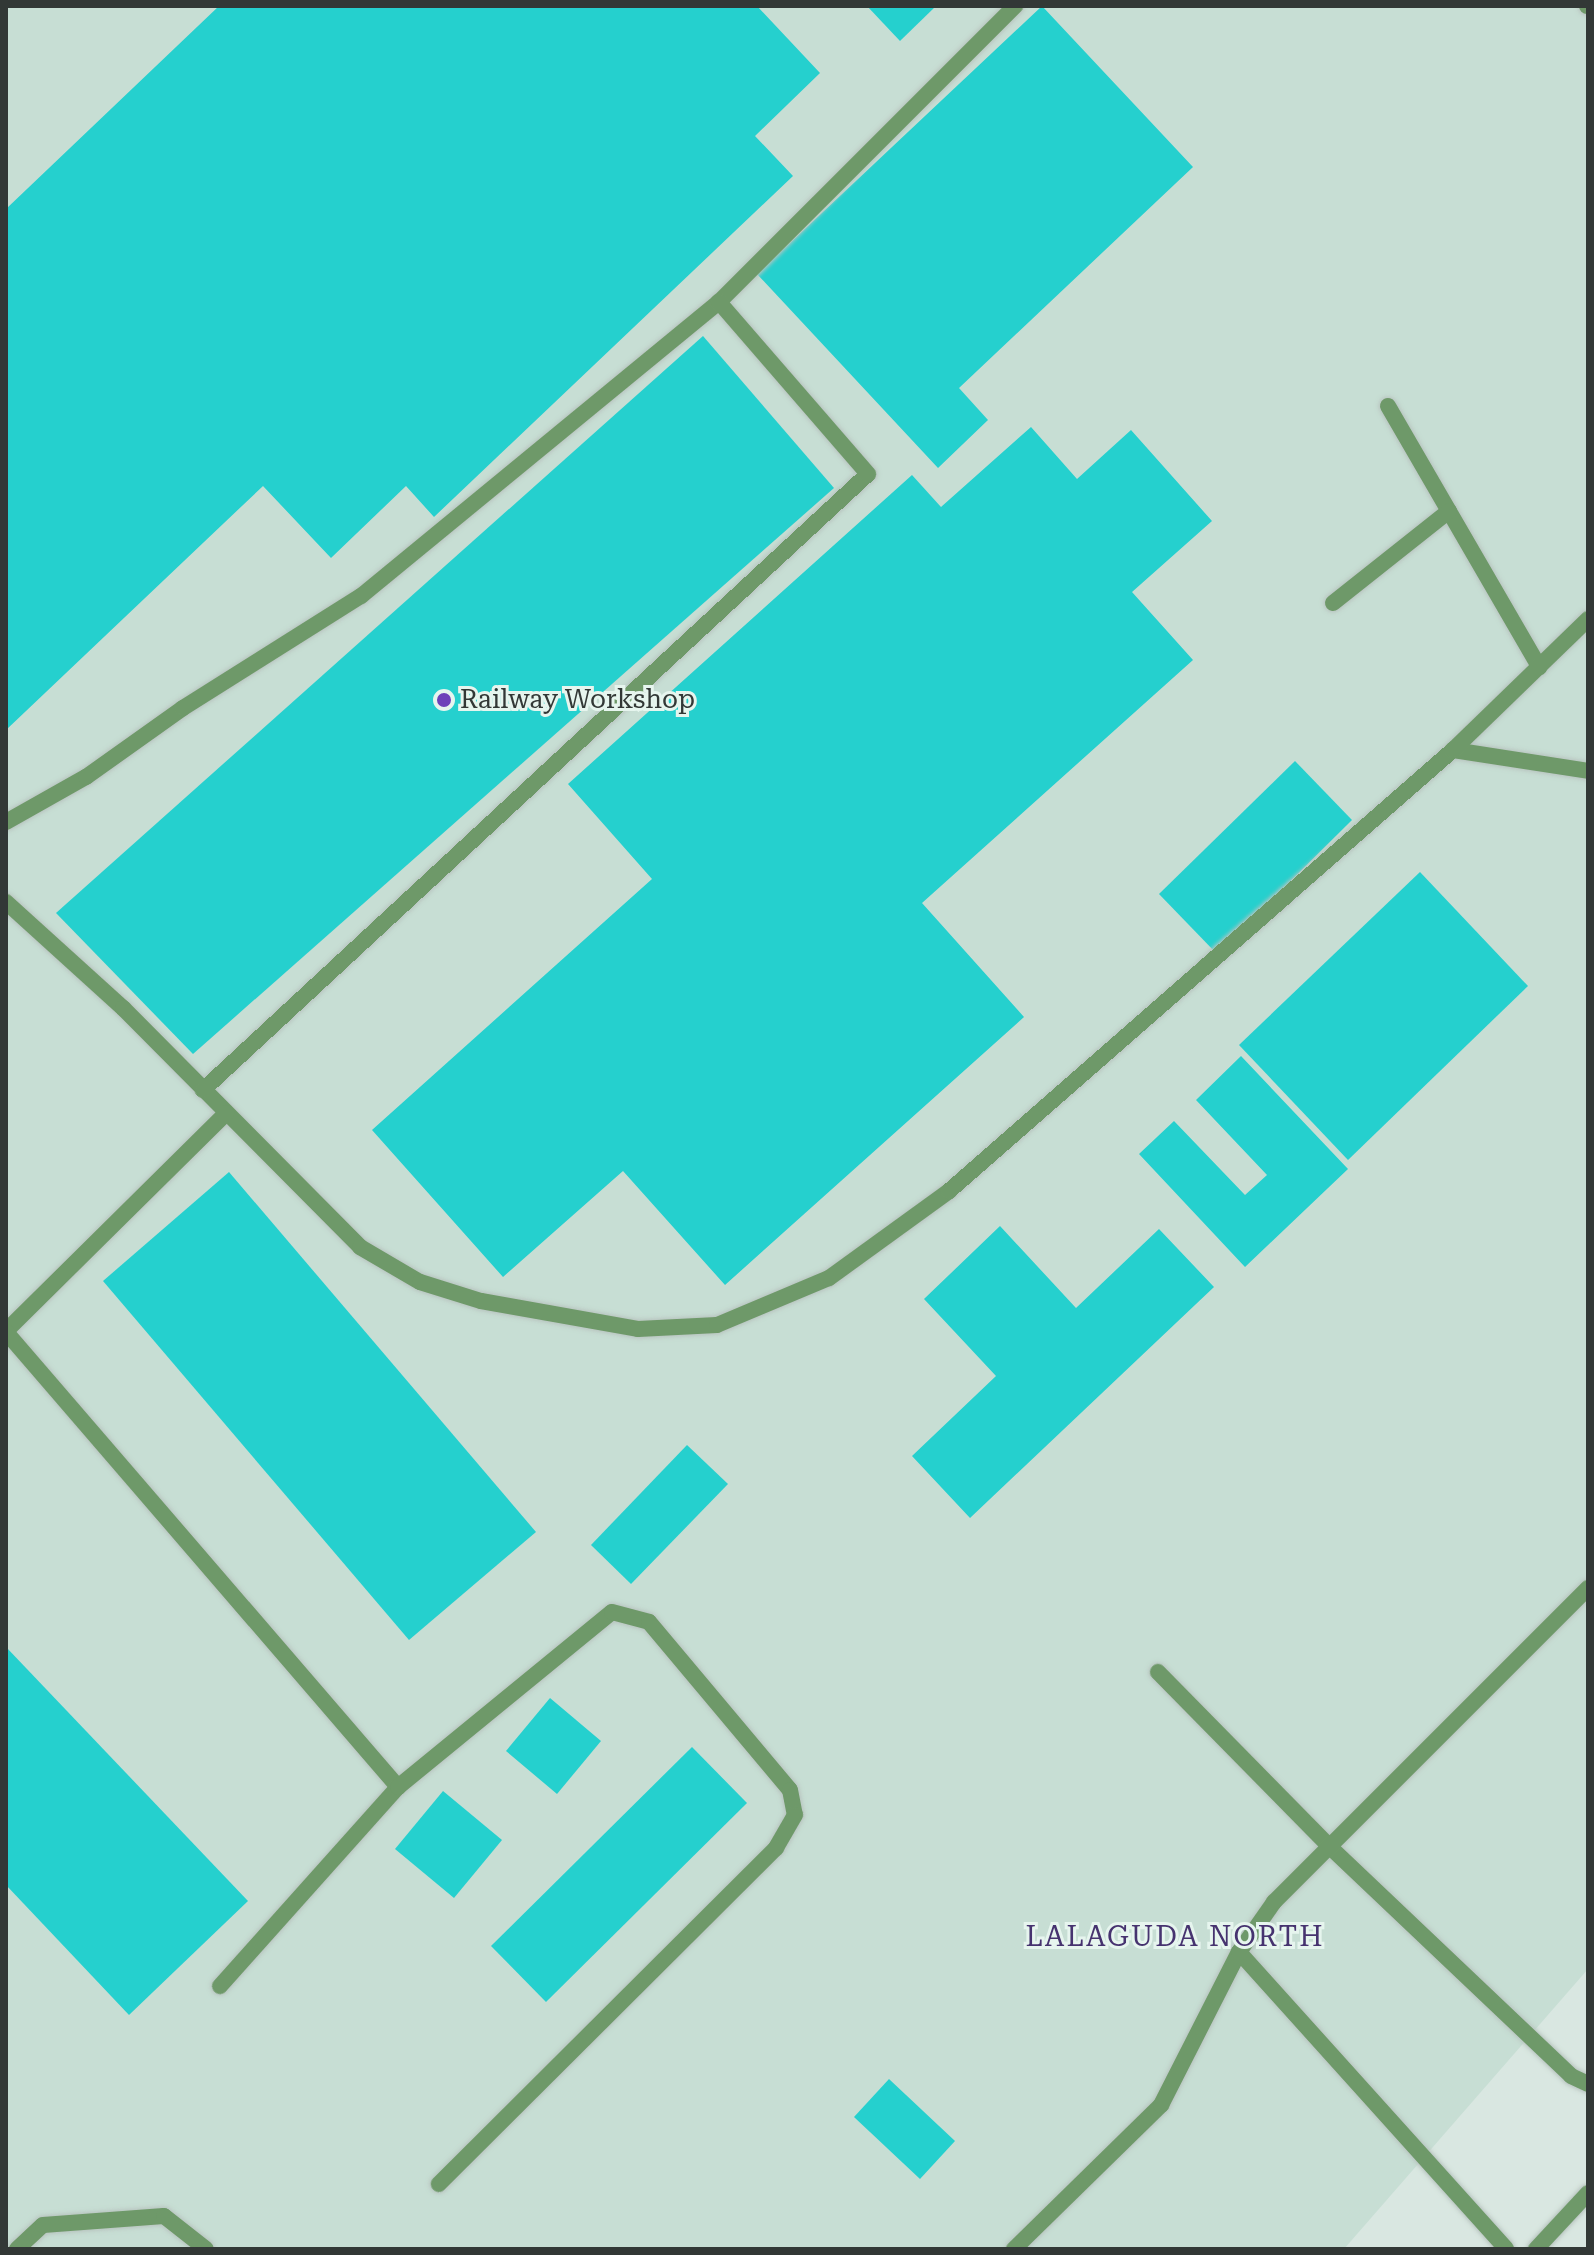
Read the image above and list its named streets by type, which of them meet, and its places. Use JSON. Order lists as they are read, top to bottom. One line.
{"districts":["LALAGUDA NORTH"],"places":["Railway Workshop"]}
